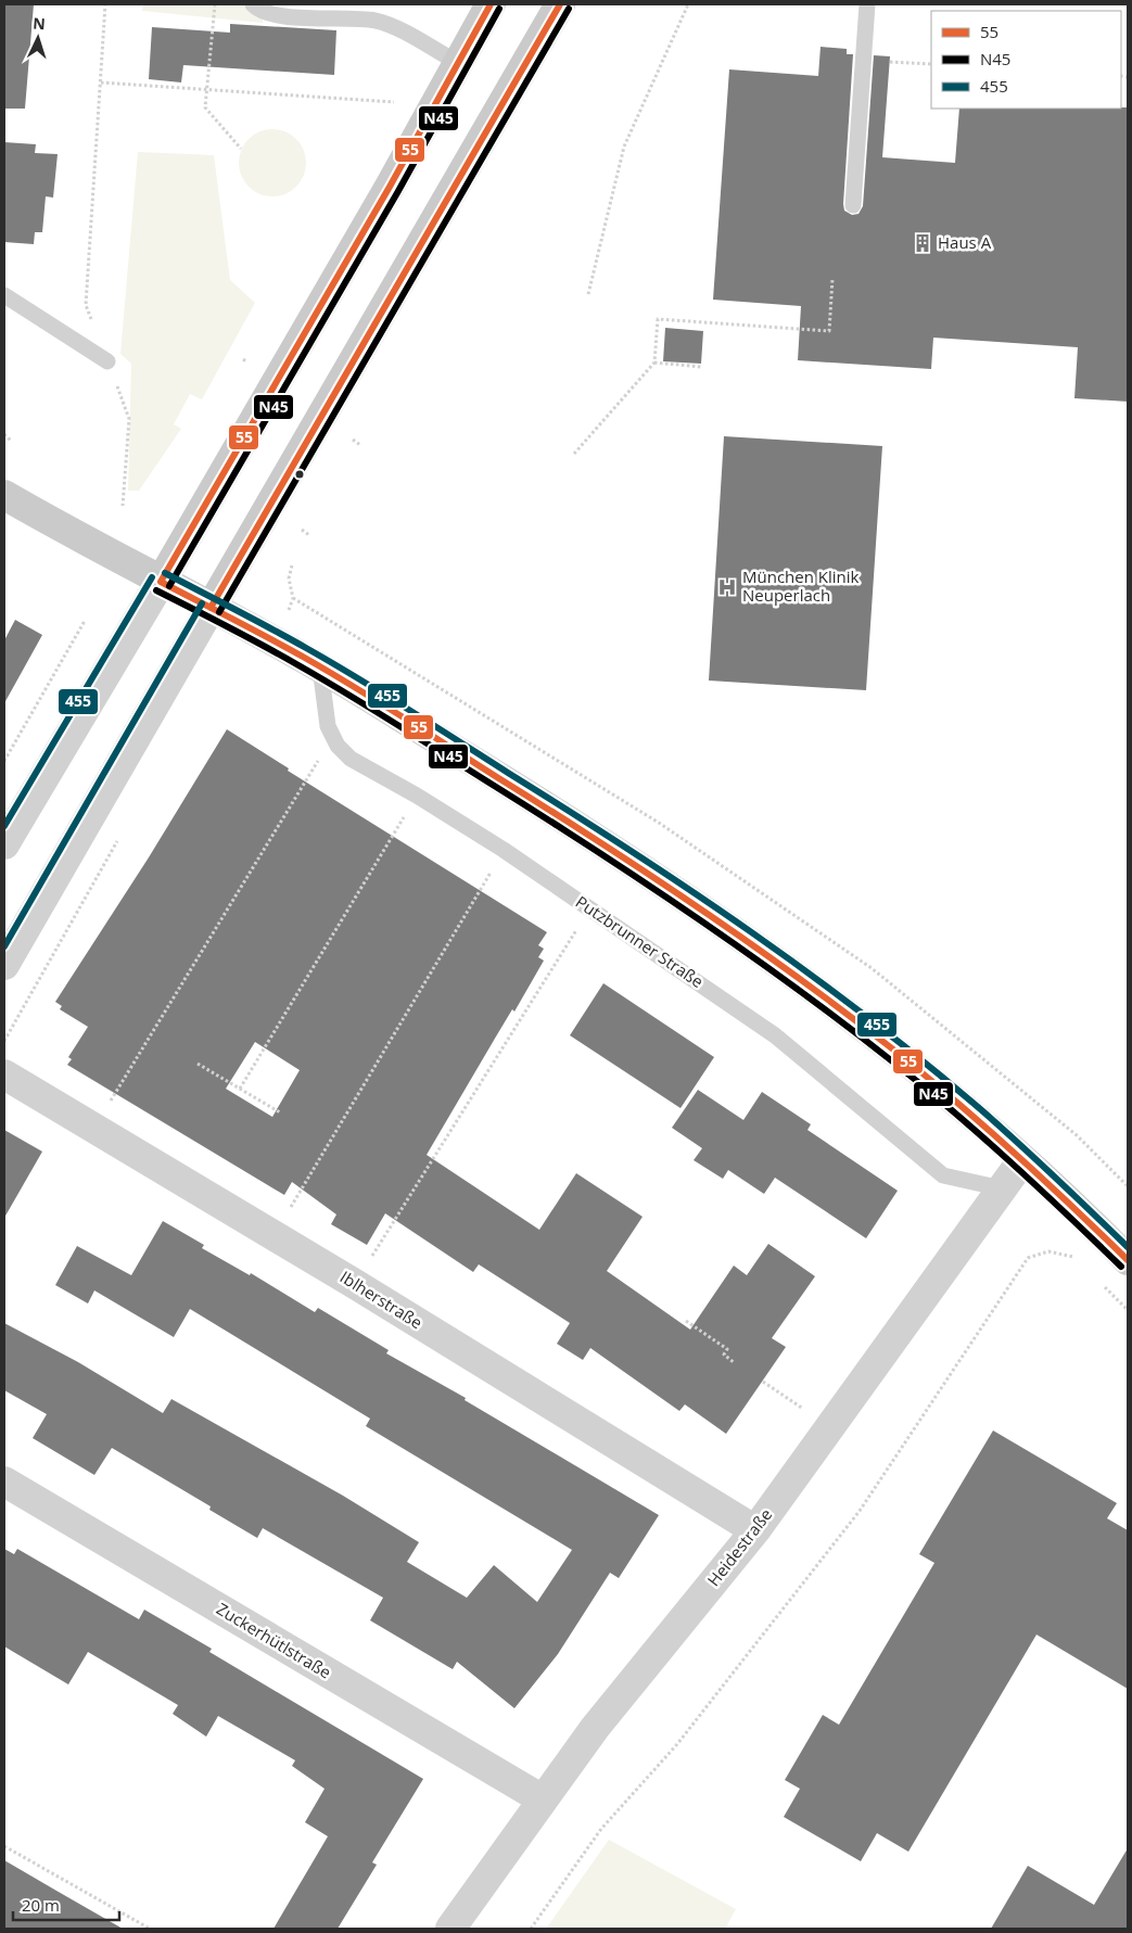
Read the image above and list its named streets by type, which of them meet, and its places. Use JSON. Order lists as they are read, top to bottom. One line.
{"streets":{"street":["Iblherstraße","Heidestraße","Zuckerhütlstraße"],"lane":["Putzbrunner Straße"]},"crossings":[["Putzbrunner Straße","Heidestraße"],["Iblherstraße","Heidestraße"],["Heidestraße","Zuckerhütlstraße"]],"places":{"building":["Haus A"],"hospital":["München Klinik Neuperlach"]},"lines":["transit line 55","transit line N45","transit line 455"],"legend":["55","N45","455"],"scale_bar":"20 m","north":"top"}
